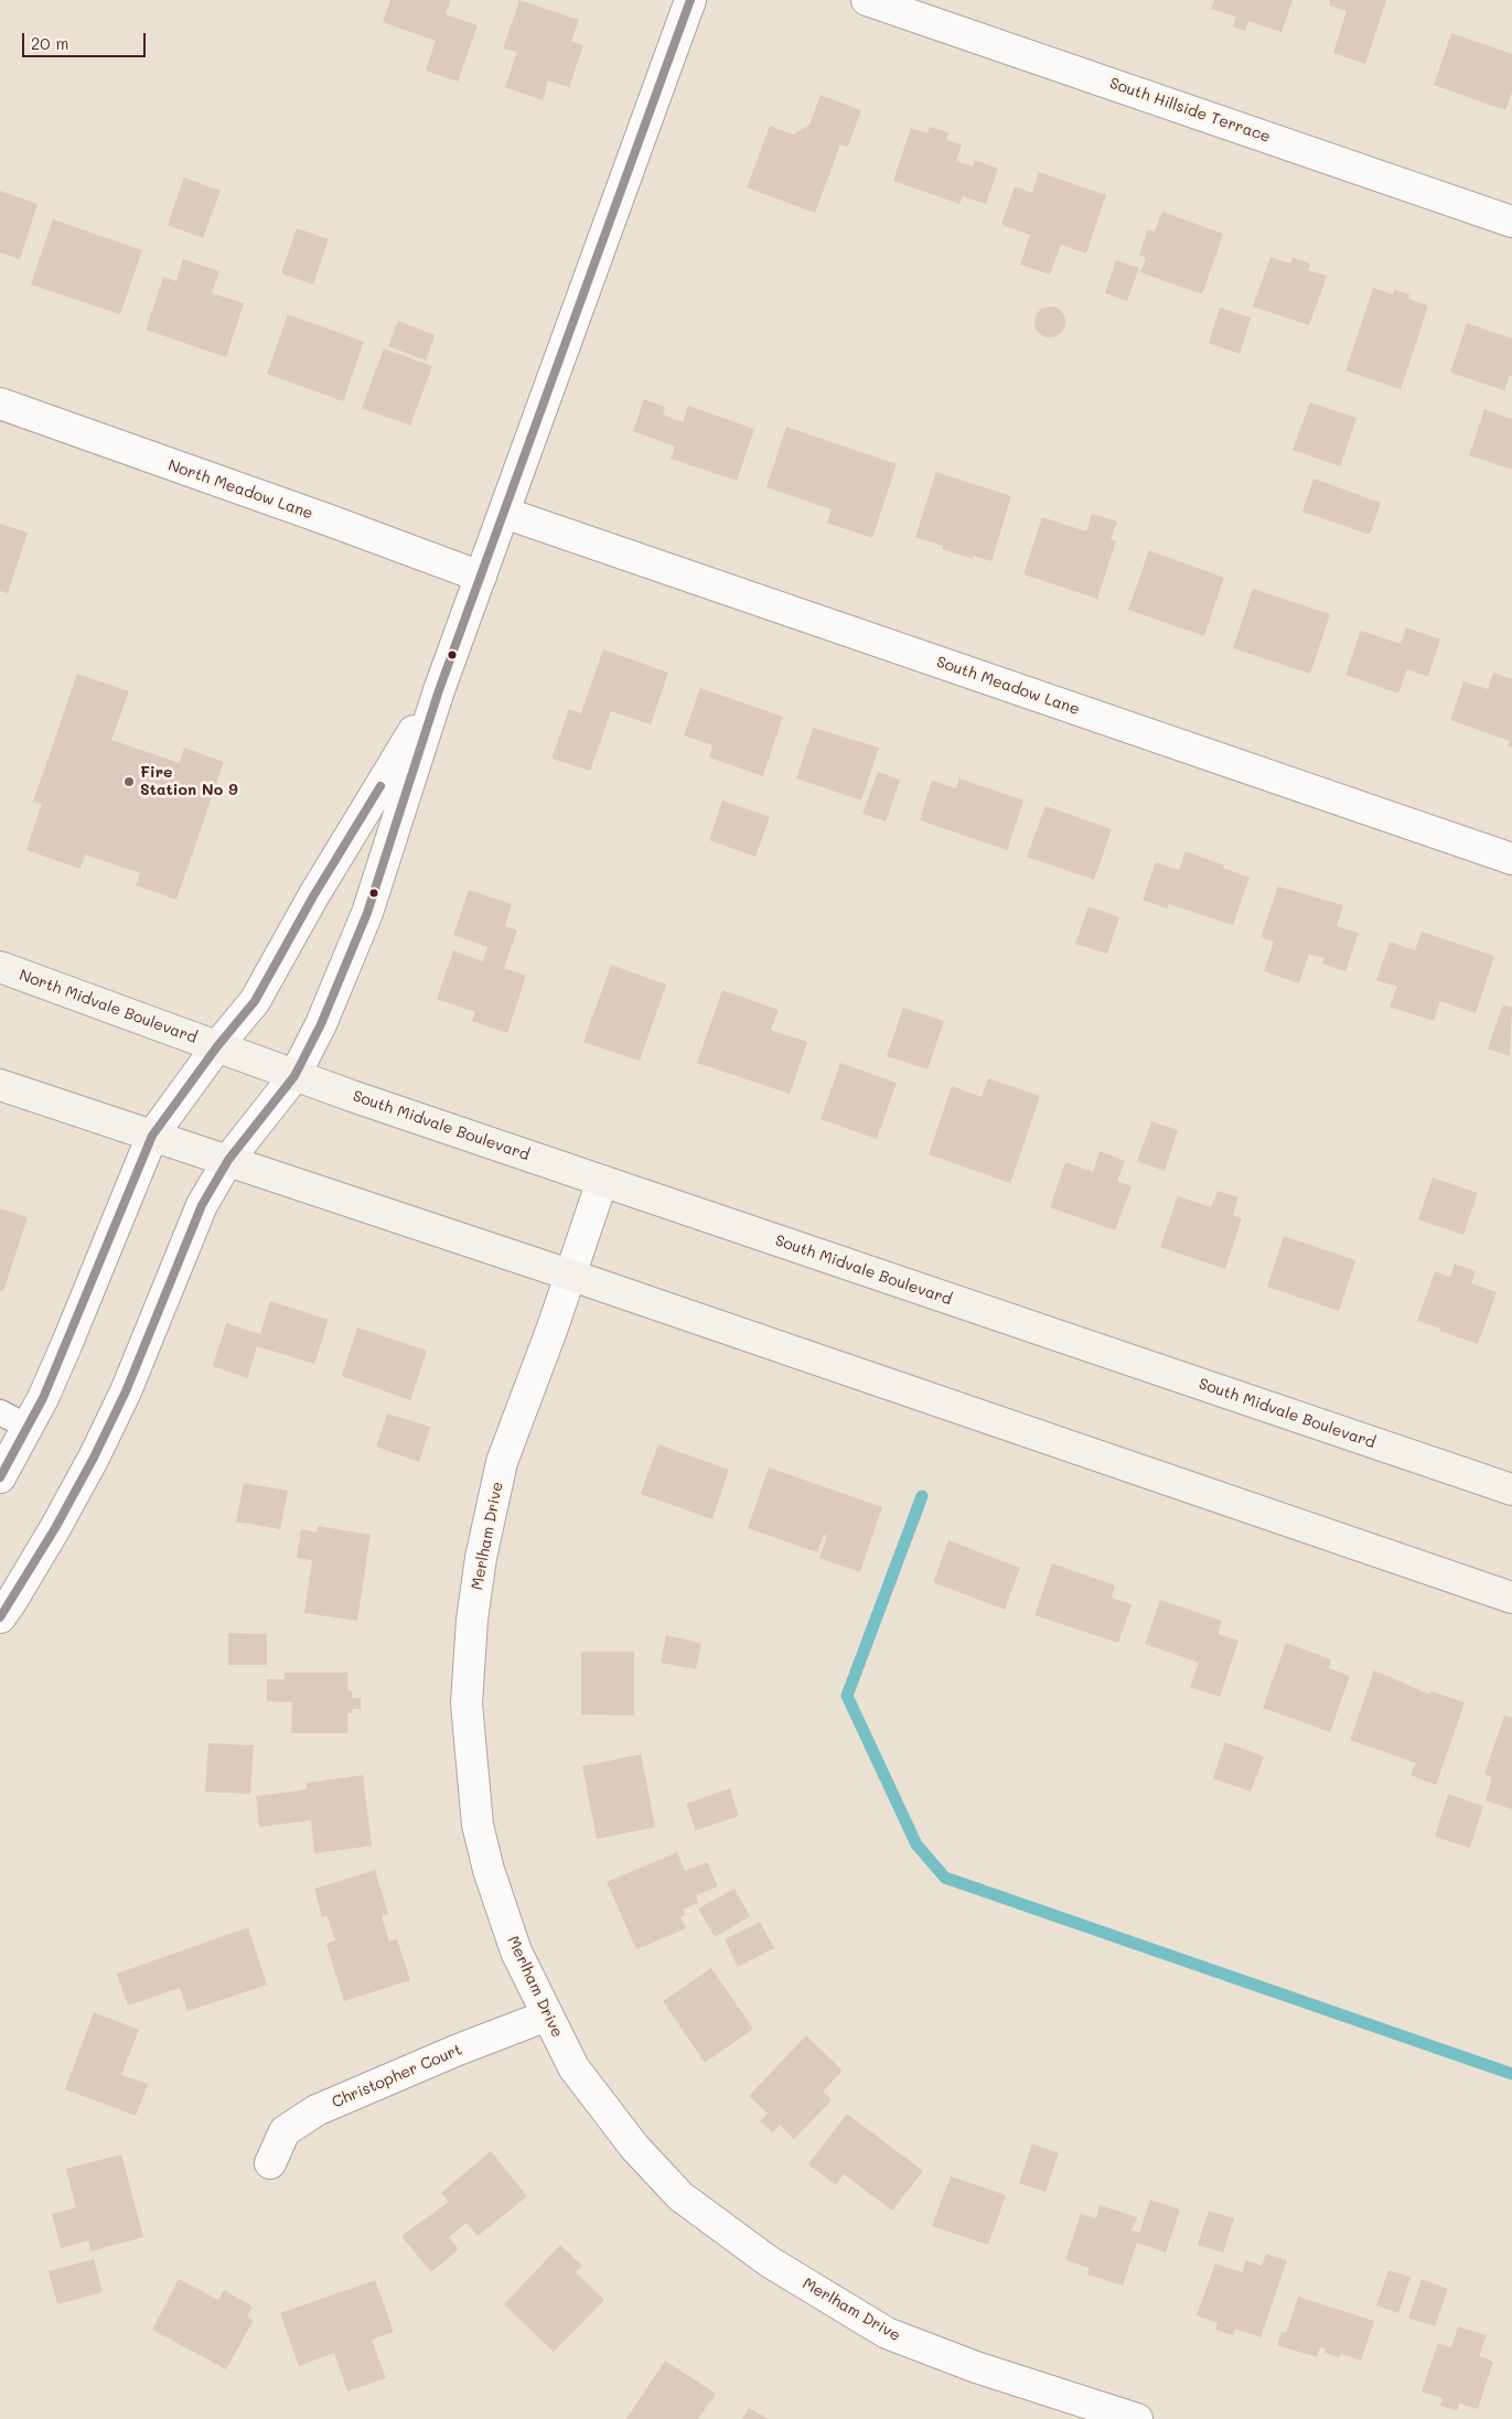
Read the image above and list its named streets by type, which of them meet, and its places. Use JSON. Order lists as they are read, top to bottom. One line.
{"streets":{"main road":["North Midvale Boulevard","South Midvale Boulevard"],"street":["South Hillside Terrace","North Meadow Lane","South Meadow Lane","Merlham Drive","Christopher Court"]},"crossings":[["North Midvale Boulevard","South Midvale Boulevard"],["South Midvale Boulevard","Merlham Drive"],["Merlham Drive","Christopher Court"]],"places":["Fire Station No 9"],"scale_bar":"20 m"}
